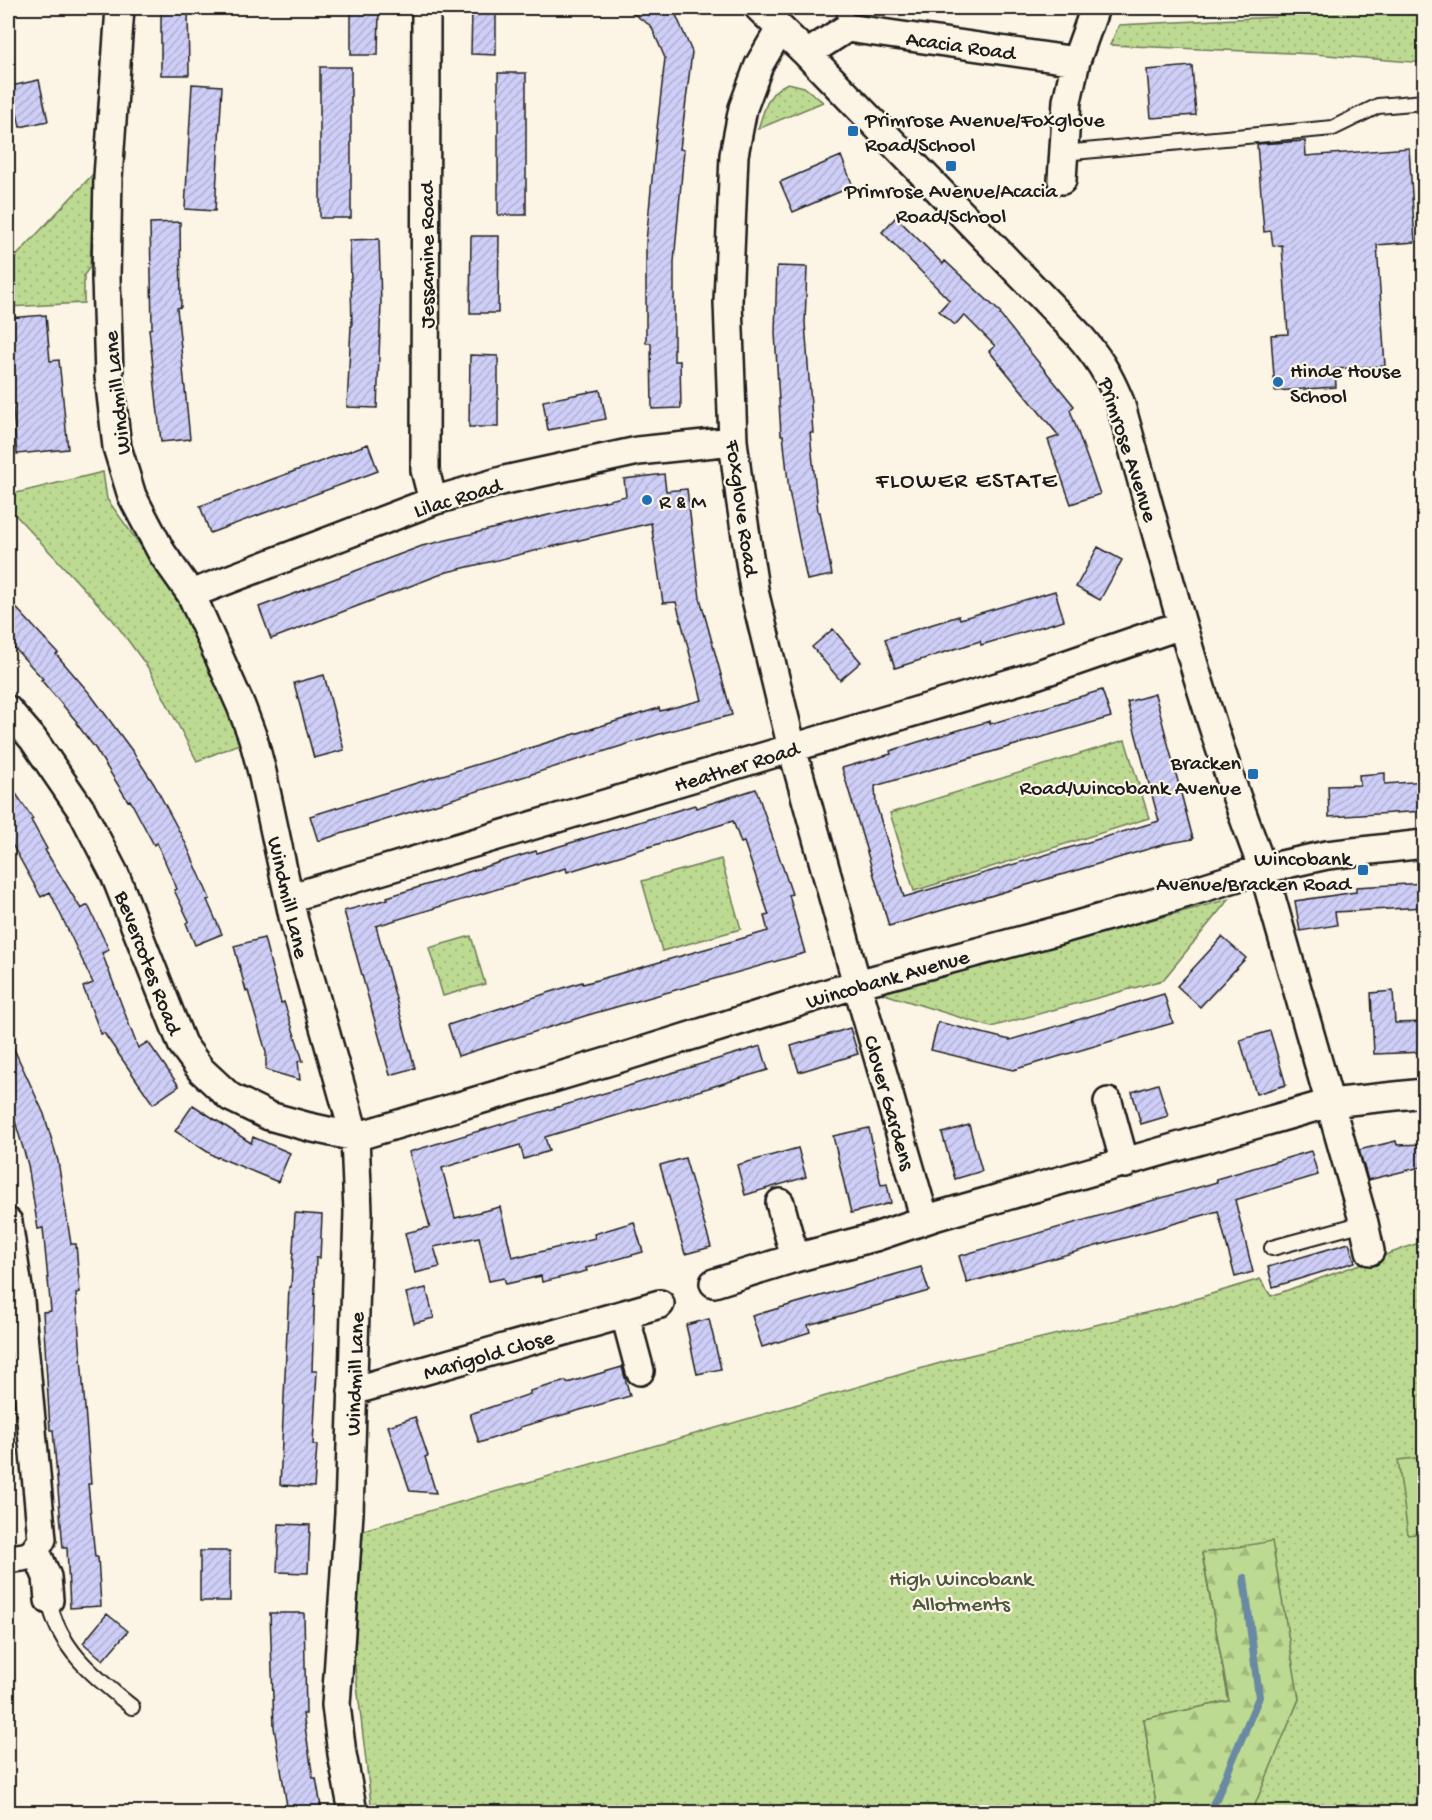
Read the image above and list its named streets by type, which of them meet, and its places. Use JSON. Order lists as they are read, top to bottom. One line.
{"streets":{"street":["Acacia Road","Jessamine Road","Windmill Lane","Primrose Avenue","Lilac Road","Foxglove Road","Heather Road","Bevercotes Road","Wincobank Avenue","Clover Gardens","Marigold Close"]},"crossings":[["Acacia Road","Primrose Avenue"],["Jessamine Road","Lilac Road"],["Windmill Lane","Lilac Road"],["Windmill Lane","Heather Road"],["Windmill Lane","Bevercotes Road"],["Windmill Lane","Wincobank Avenue"],["Windmill Lane","Marigold Close"],["Primrose Avenue","Foxglove Road"],["Primrose Avenue","Heather Road"],["Primrose Avenue","Wincobank Avenue"],["Lilac Road","Foxglove Road"],["Foxglove Road","Heather Road"],["Foxglove Road","Wincobank Avenue"],["Foxglove Road","Clover Gardens"],["Bevercotes Road","Wincobank Avenue"],["Wincobank Avenue","Clover Gardens"]],"districts":["FLOWER ESTATE"],"parks":["High Wincobank Allotments"],"places":{"transit":["Primrose Avenue/Foxglove Road/School","Primrose Avenue/Acacia Road/School","Bracken Road/Wincobank Avenue","Wincobank Avenue/Bracken Road"],"other":["Hinde House School","R & M"]}}
